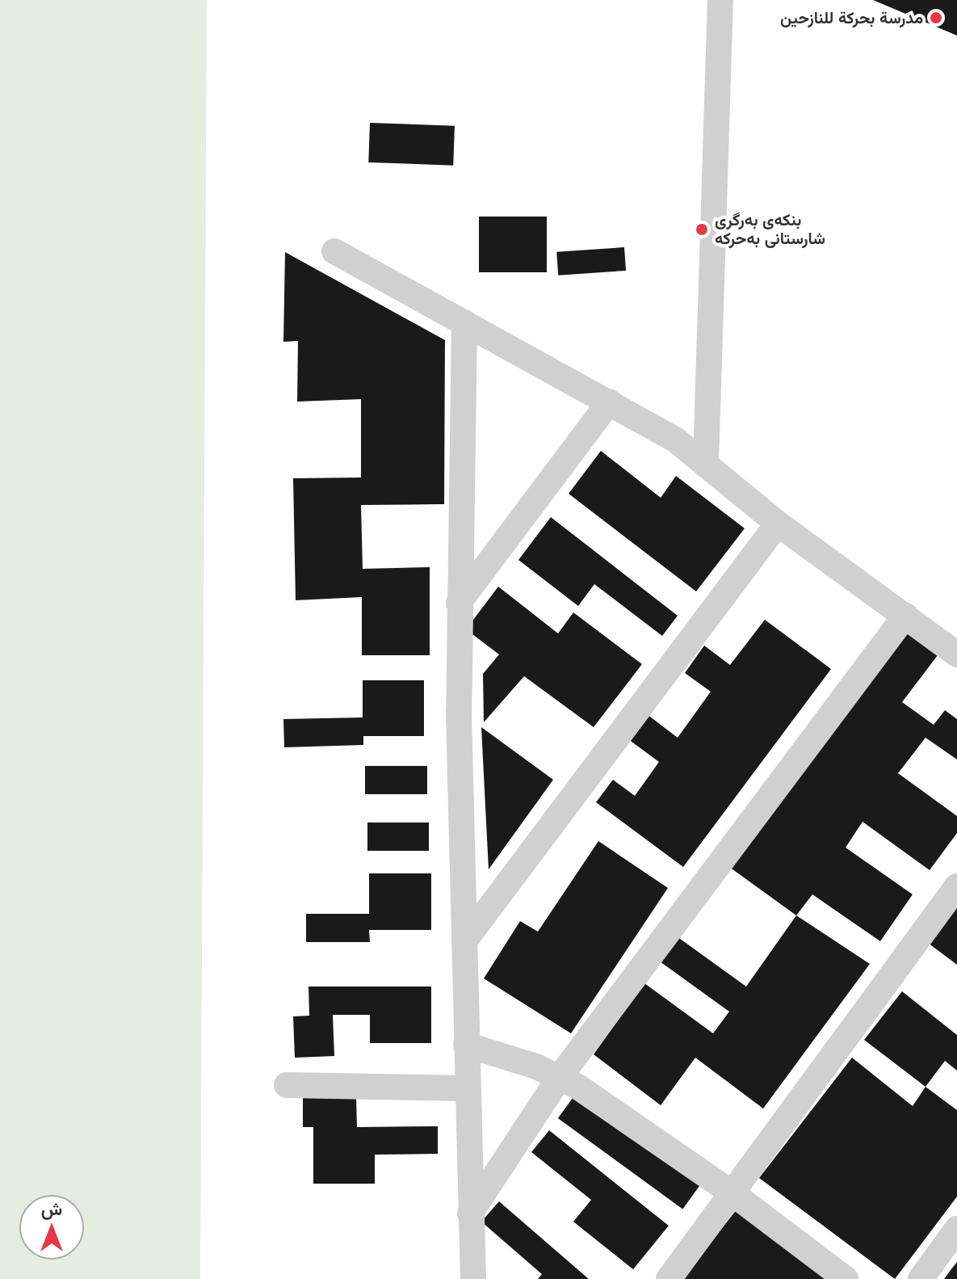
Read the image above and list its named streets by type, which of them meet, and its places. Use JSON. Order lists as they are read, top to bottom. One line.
{"places":["مدرسة بحركة للنازحين","بنکەی بەرگری شارستانی بەحرکە"],"north":"top"}
